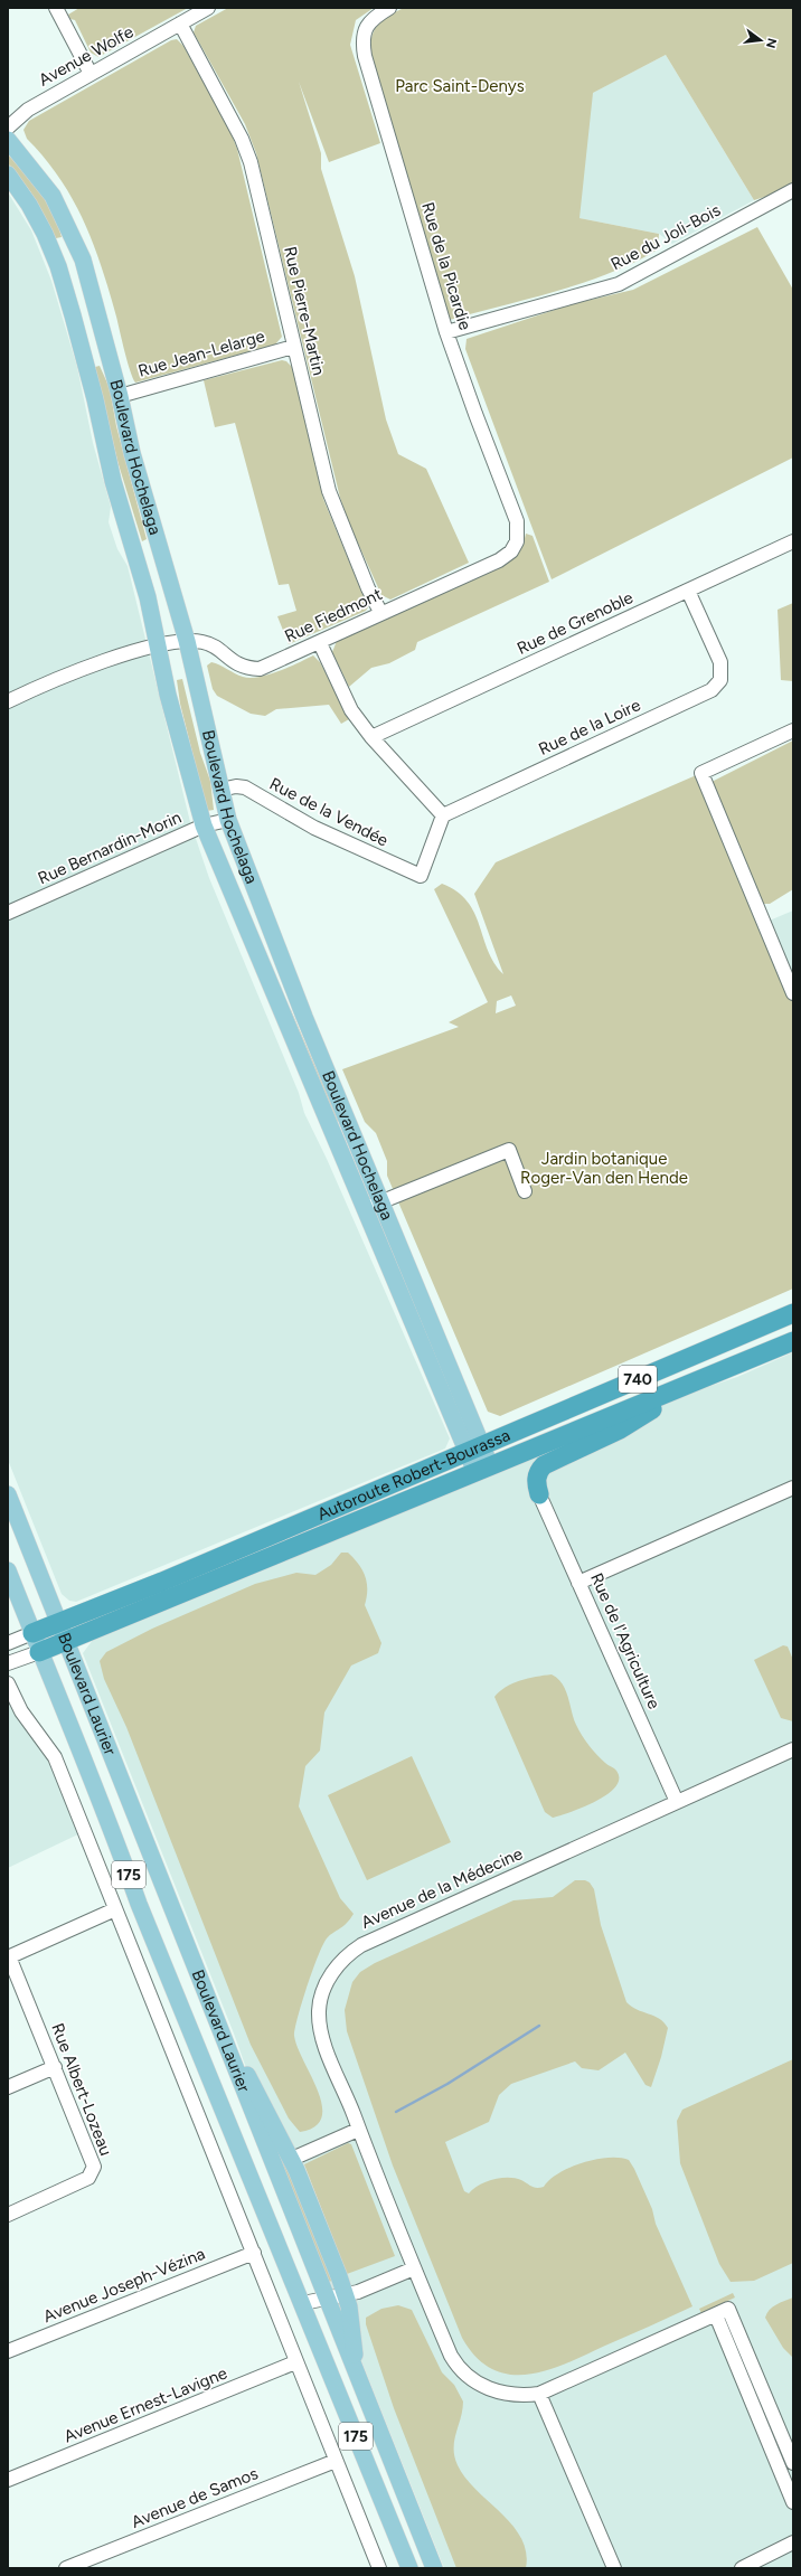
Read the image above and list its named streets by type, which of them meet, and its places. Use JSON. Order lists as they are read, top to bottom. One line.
{"streets":{"highway":["740","Autoroute Robert-Bourassa"],"main road":["Boulevard Hochelaga","Boulevard Laurier","175"],"street":["Avenue Wolfe","Rue du Joli-Bois","Rue de la Picardie","Rue Pierre-Martin","Rue Jean-Lelarge","Rue Fiedmont","Rue de Grenoble","Rue de la Loire","Rue de la Vendée","Rue Bernardin-Morin","Rue de l'Agriculture","Avenue de la Médecine","Rue Albert-Lozeau","Avenue Joseph-Vézina","Avenue Ernest-Lavigne","Avenue de Samos"]},"crossings":[["Avenue Wolfe","Rue Pierre-Martin"],["Rue du Joli-Bois","Rue de la Picardie"],["Rue de la Picardie","Rue Fiedmont"],["Rue Pierre-Martin","Rue Jean-Lelarge"],["Rue Pierre-Martin","Rue Fiedmont"],["Rue Jean-Lelarge","Boulevard Hochelaga"],["Boulevard Hochelaga","Rue Fiedmont"],["Boulevard Hochelaga","Rue de la Vendée"],["Boulevard Hochelaga","Rue Bernardin-Morin"],["Boulevard Hochelaga","Autoroute Robert-Bourassa"],["Rue de Grenoble","Rue de la Loire"],["Rue de la Loire","Rue de la Vendée"],["Autoroute Robert-Bourassa","Boulevard Laurier"],["Rue de l'Agriculture","Avenue de la Médecine"]],"parks":["Parc Saint-Denys","Jardin botanique Roger-Van den Hende"],"north":"right"}
